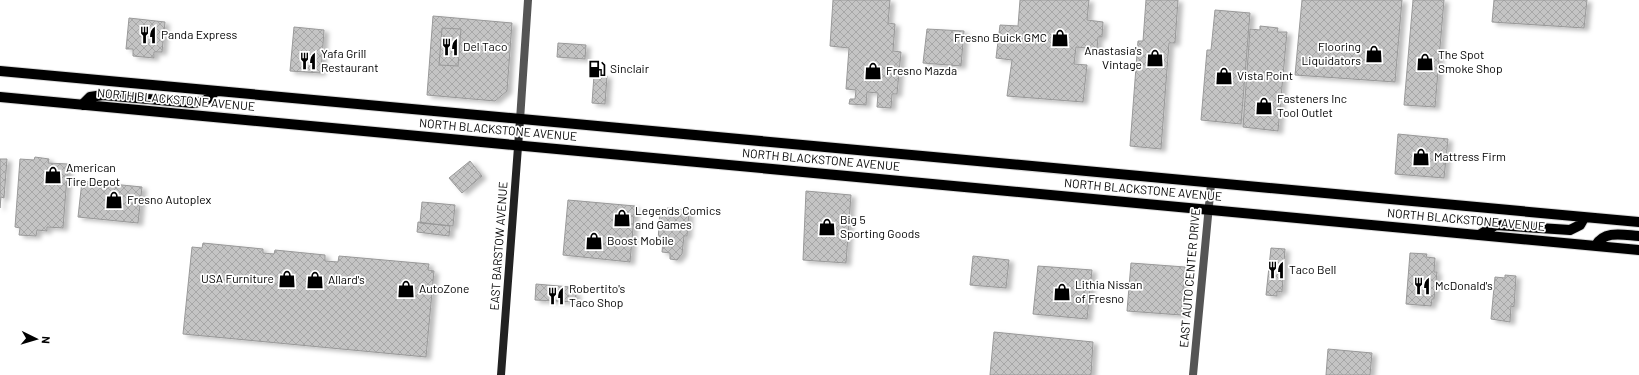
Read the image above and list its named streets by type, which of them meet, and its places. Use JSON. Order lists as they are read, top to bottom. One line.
{"streets":{"main road":["NORTH BLACKSTONE AVENUE","EAST BARSTOW AVENUE"],"street":["EAST AUTO CENTER DRIVE"]},"crossings":[["NORTH BLACKSTONE AVENUE","EAST BARSTOW AVENUE"],["NORTH BLACKSTONE AVENUE","EAST AUTO CENTER DRIVE"]],"places":{"restaurant":["Panda Express","Del Taco","Yafa Grill Restaurant","Taco Bell","McDonald's","Robertito's Taco Shop"],"shop":["Fresno Buick GMC","Flooring Liquidators","Anastasia's Vintage","The Spot Smoke Shop","Fresno Mazda","Vista Point","Fasteners Inc Tool Outlet","Mattress Firm","American Tire Depot","Fresno Autoplex","Legends Comics and Games","Big 5 Sporting Goods","Boost Mobile","USA Furniture","Allard's","AutoZone","Lithia Nissan of Fresno"],"fuel station":["Sinclair"]},"north":"right"}
